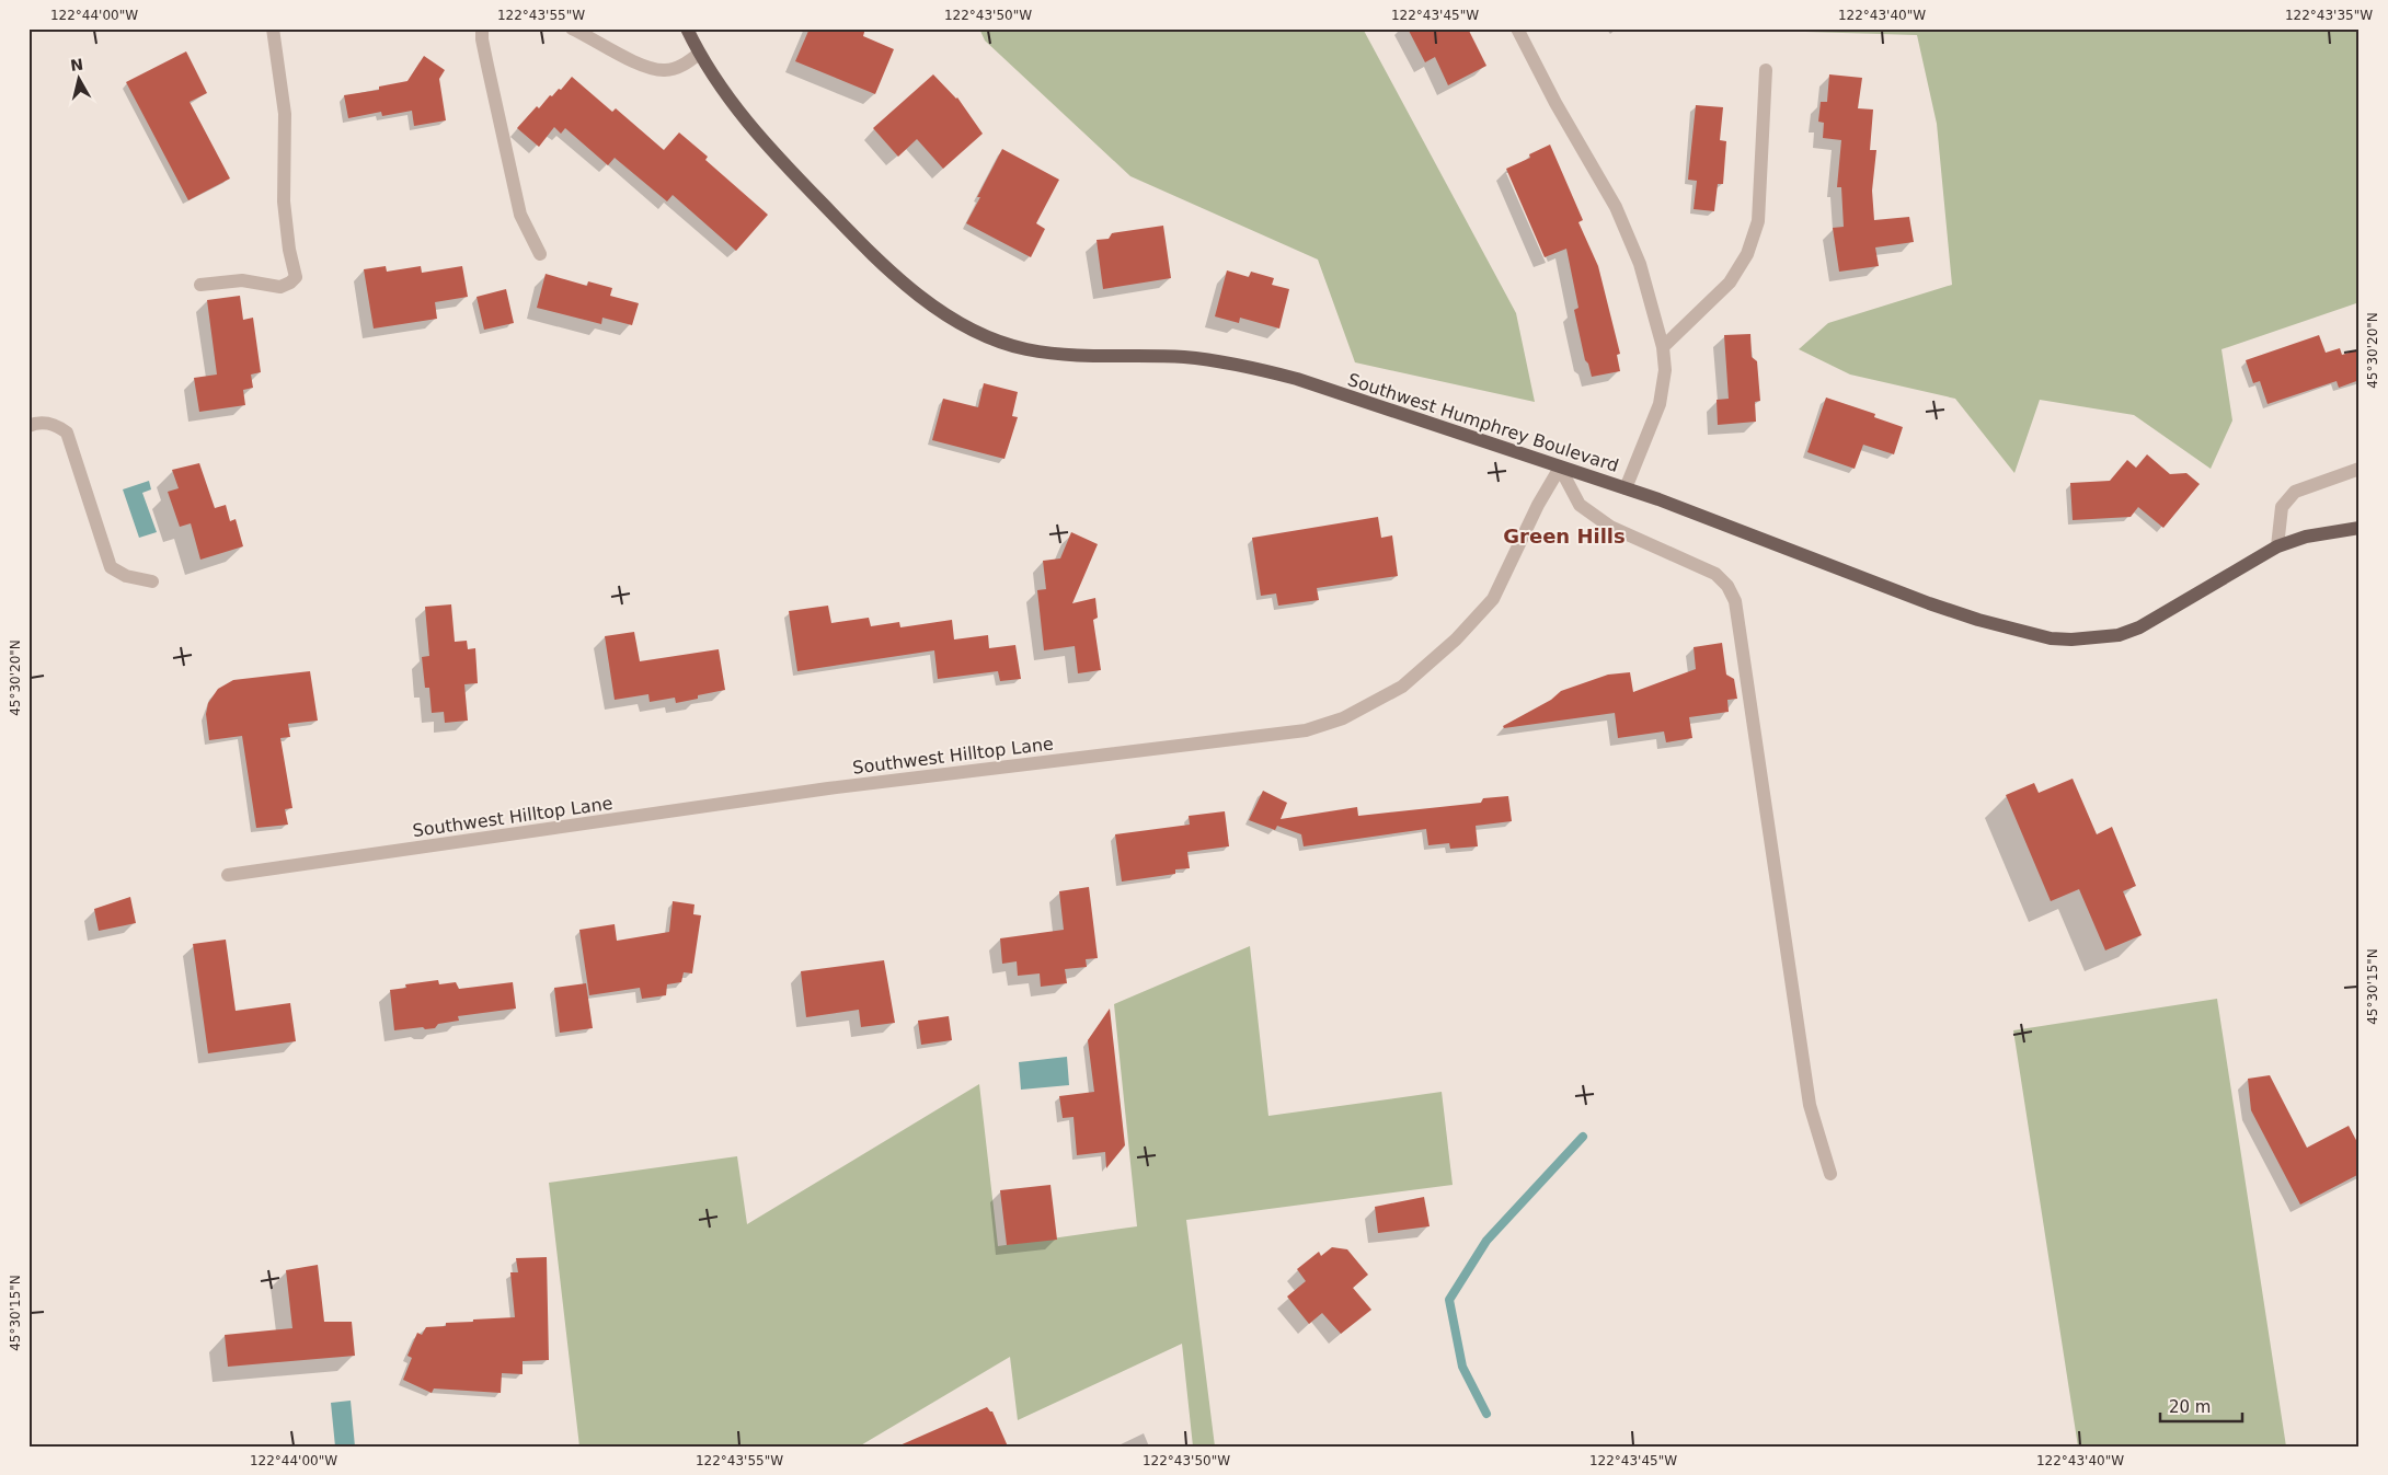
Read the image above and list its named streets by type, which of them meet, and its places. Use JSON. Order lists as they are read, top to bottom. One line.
{"streets":{"main road":["Southwest Humphrey Boulevard"],"street":["Southwest Hilltop Lane"]},"crossings":[["Southwest Humphrey Boulevard","Southwest Hilltop Lane"]],"districts":["Green Hills"],"scale_bar":"20 m","north":"top","coordinates":["122°44'00\"W","122°43'55\"W","122°43'50\"W","122°43'45\"W","122°43'40\"W","122°43'35\"W","45°30'20\"N","45°30'15\"N"]}
